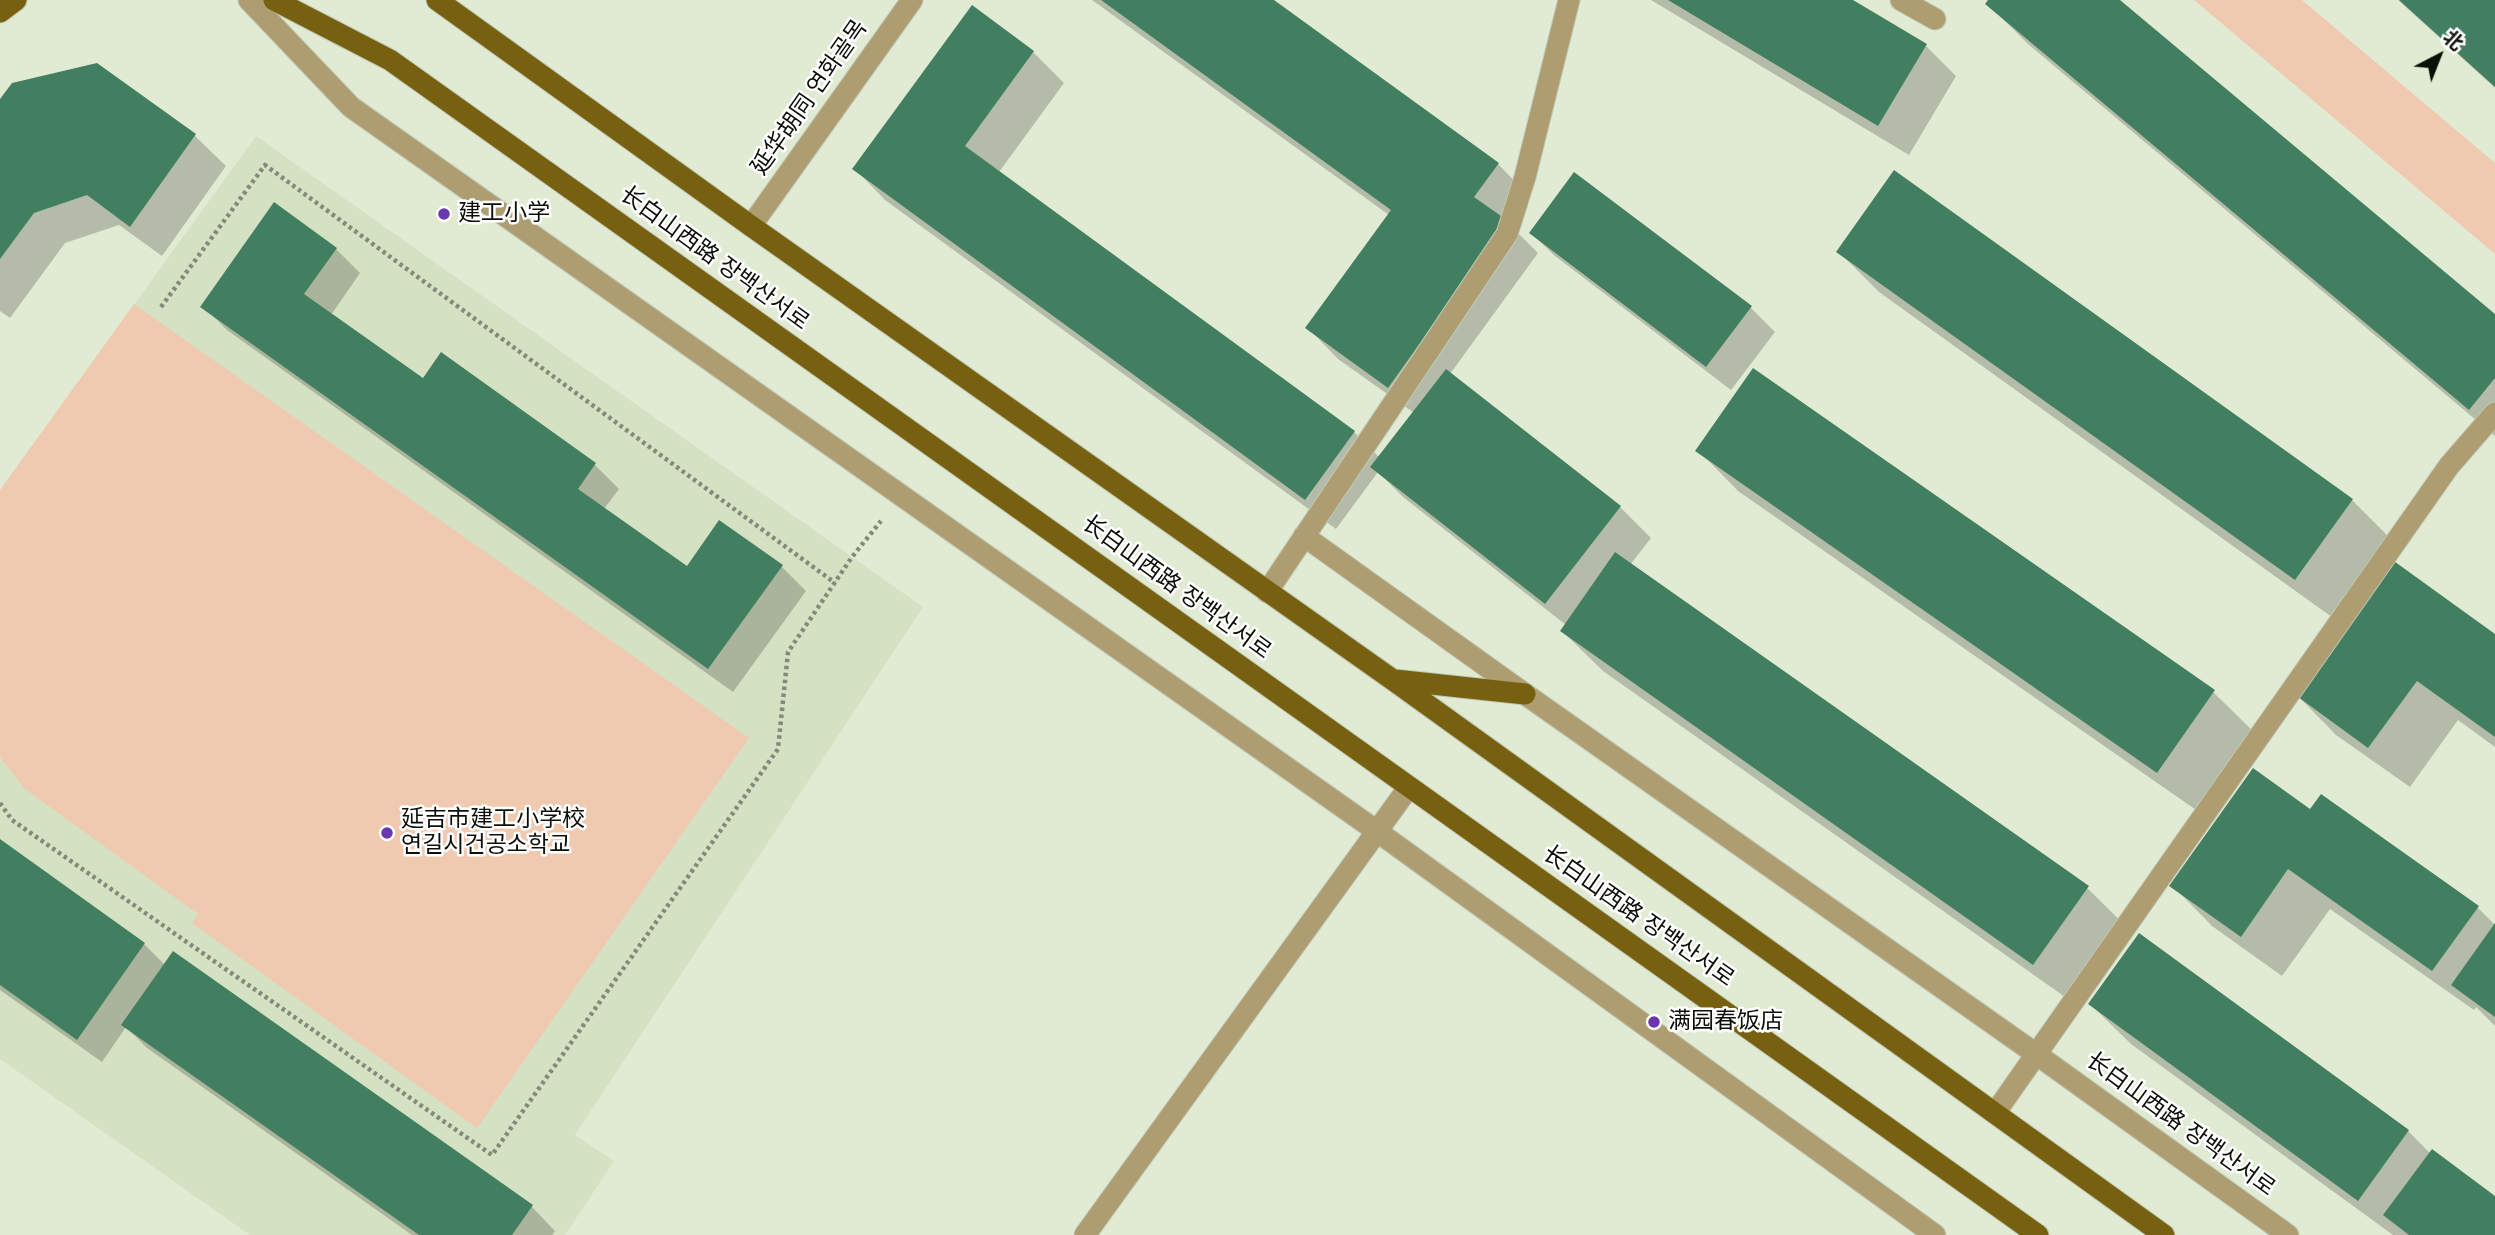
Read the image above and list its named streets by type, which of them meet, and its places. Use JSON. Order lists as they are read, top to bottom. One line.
{"streets":{"main road":["长白山西路 장백산서로"],"street":["延华胡同 연화골목"]},"crossings":[["延华胡同 연화골목","长白山西路 장백산서로"]],"places":["建工小学","延吉市建工小学校 연길시건공소학교","满园春饭店"],"north":"top right"}
